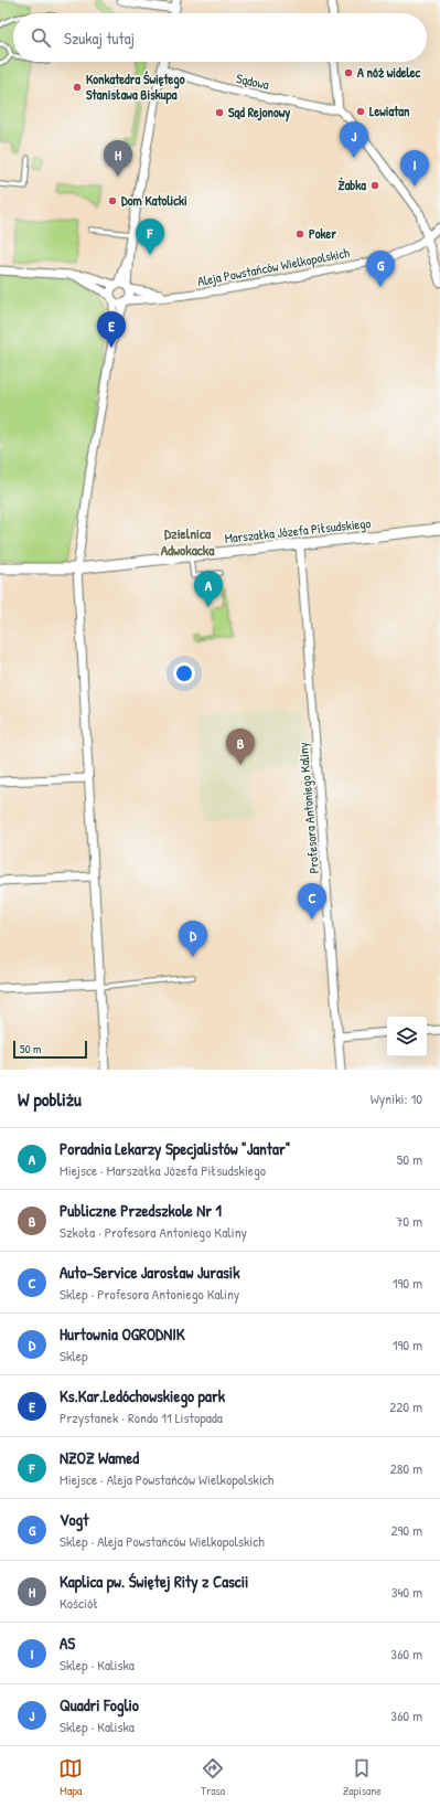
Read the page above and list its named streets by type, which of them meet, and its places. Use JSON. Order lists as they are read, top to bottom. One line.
{"streets":{"street":["Sądowa","Aleja Powstańców Wielkopolskich","Marszałka Józefa Piłsudskiego","Profesora Antoniego Kaliny"]},"crossings":[["Marszałka Józefa Piłsudskiego","Profesora Antoniego Kaliny"]],"districts":["Dzielnica Adwokacka"],"places":["A nóż widelec","Konkatedra Świętego Stanisława Biskupa","Lewiatan","Sąd Rejonowy","Żabka","Dom Katolicki","Poker"],"scale_bar":"50 m","page":{"search":"Szukaj tutaj","pins":["J","H","I","F","G","E","A","B","C","D"],"scale":"50 m","heading":["W pobliżu","Wyniki: 10"],"list":[{"mark":"A","name":"Poradnia Lekarzy Specjalistów \"Jantar\"","note":"Miejsce · Marszałka Józefa Piłsudskiego","value":"50 m"},{"mark":"B","name":"Publiczne Przedszkole Nr 1","note":"Szkoła · Profesora Antoniego Kaliny","value":"70 m"},{"mark":"C","name":"Auto-Service Jarosław Jurasik","note":"Sklep · Profesora Antoniego Kaliny","value":"190 m"},{"mark":"D","name":"Hurtownia OGRODNIK","note":"Sklep","value":"190 m"},{"mark":"E","name":"Ks.Kar.Ledóchowskiego park","note":"Przystanek · Rondo 11 Listopada","value":"220 m"},{"mark":"F","name":"NZOZ Wamed","note":"Miejsce · Aleja Powstańców Wielkopolskich","value":"280 m"},{"mark":"G","name":"Vogt","note":"Sklep · Aleja Powstańców Wielkopolskich","value":"290 m"},{"mark":"H","name":"Kaplica pw. Świętej Rity z Cascii","note":"Kościół","value":"340 m"},{"mark":"I","name":"AS","note":"Sklep · Kaliska","value":"360 m"},{"mark":"J","name":"Quadri Foglio","note":"Sklep · Kaliska","value":"360 m"}],"nav":["Mapa","Trasa","Zapisane"]}}
